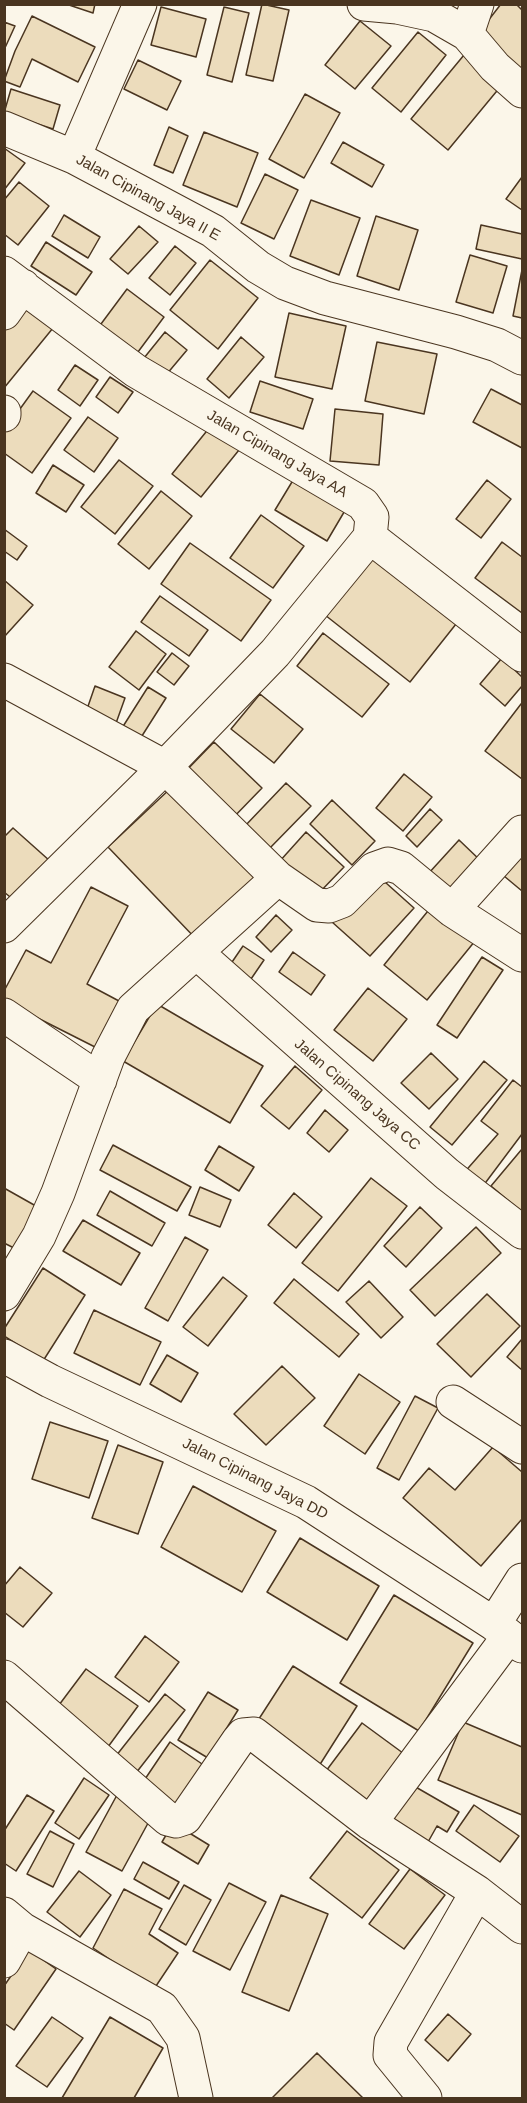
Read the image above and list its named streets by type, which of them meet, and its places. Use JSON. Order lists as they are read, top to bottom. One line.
{"streets":{"street":["Jalan Cipinang Jaya II E","Jalan Cipinang Jaya AA","Jalan Cipinang Jaya CC","Jalan Cipinang Jaya DD"]}}
